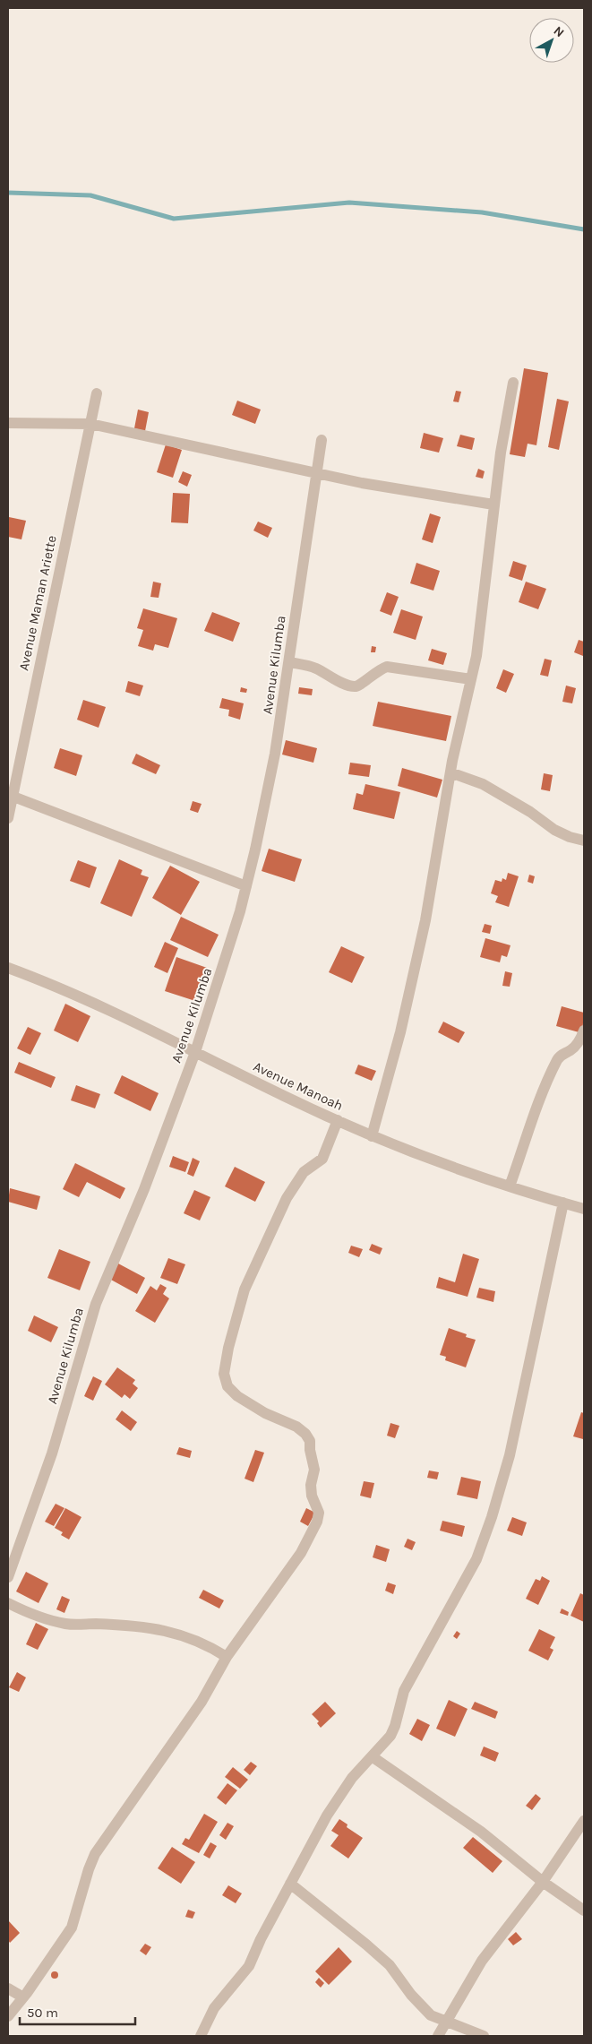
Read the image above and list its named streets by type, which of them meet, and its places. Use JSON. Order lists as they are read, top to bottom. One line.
{"streets":{"street":["Avenue Maman Ariette","Avenue Kilumba","Avenue Manoah"]},"crossings":[["Avenue Kilumba","Avenue Manoah"]],"scale_bar":"50 m","north":"top right"}
